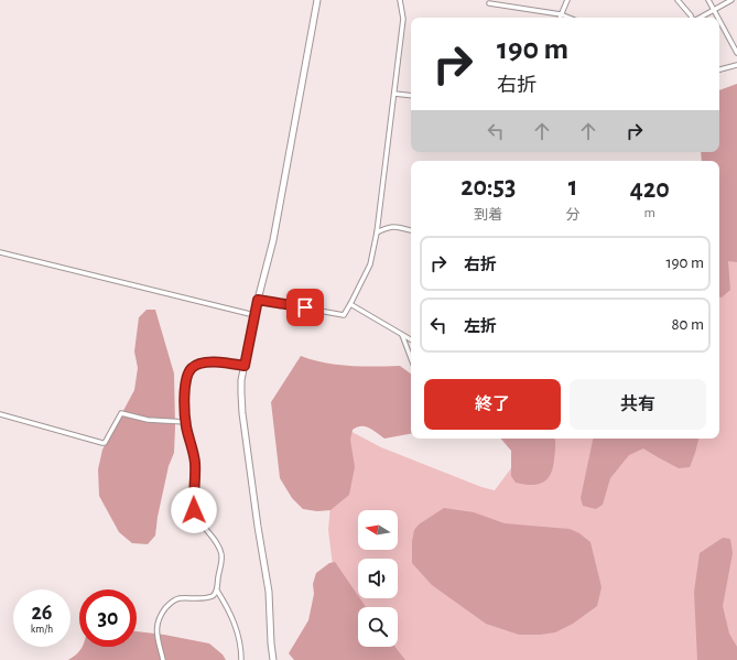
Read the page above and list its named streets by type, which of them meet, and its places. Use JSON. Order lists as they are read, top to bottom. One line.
{"north":"left","page":{"turn":["190 m","右折"],"eta":["20:53","到着","1","分","420","m"],"list":[{"name":"右折","value":"190 m"},{"name":"左折","value":"80 m"}],"buttons":["終了","共有"],"speed":"26 km/h","limit":"30"}}
